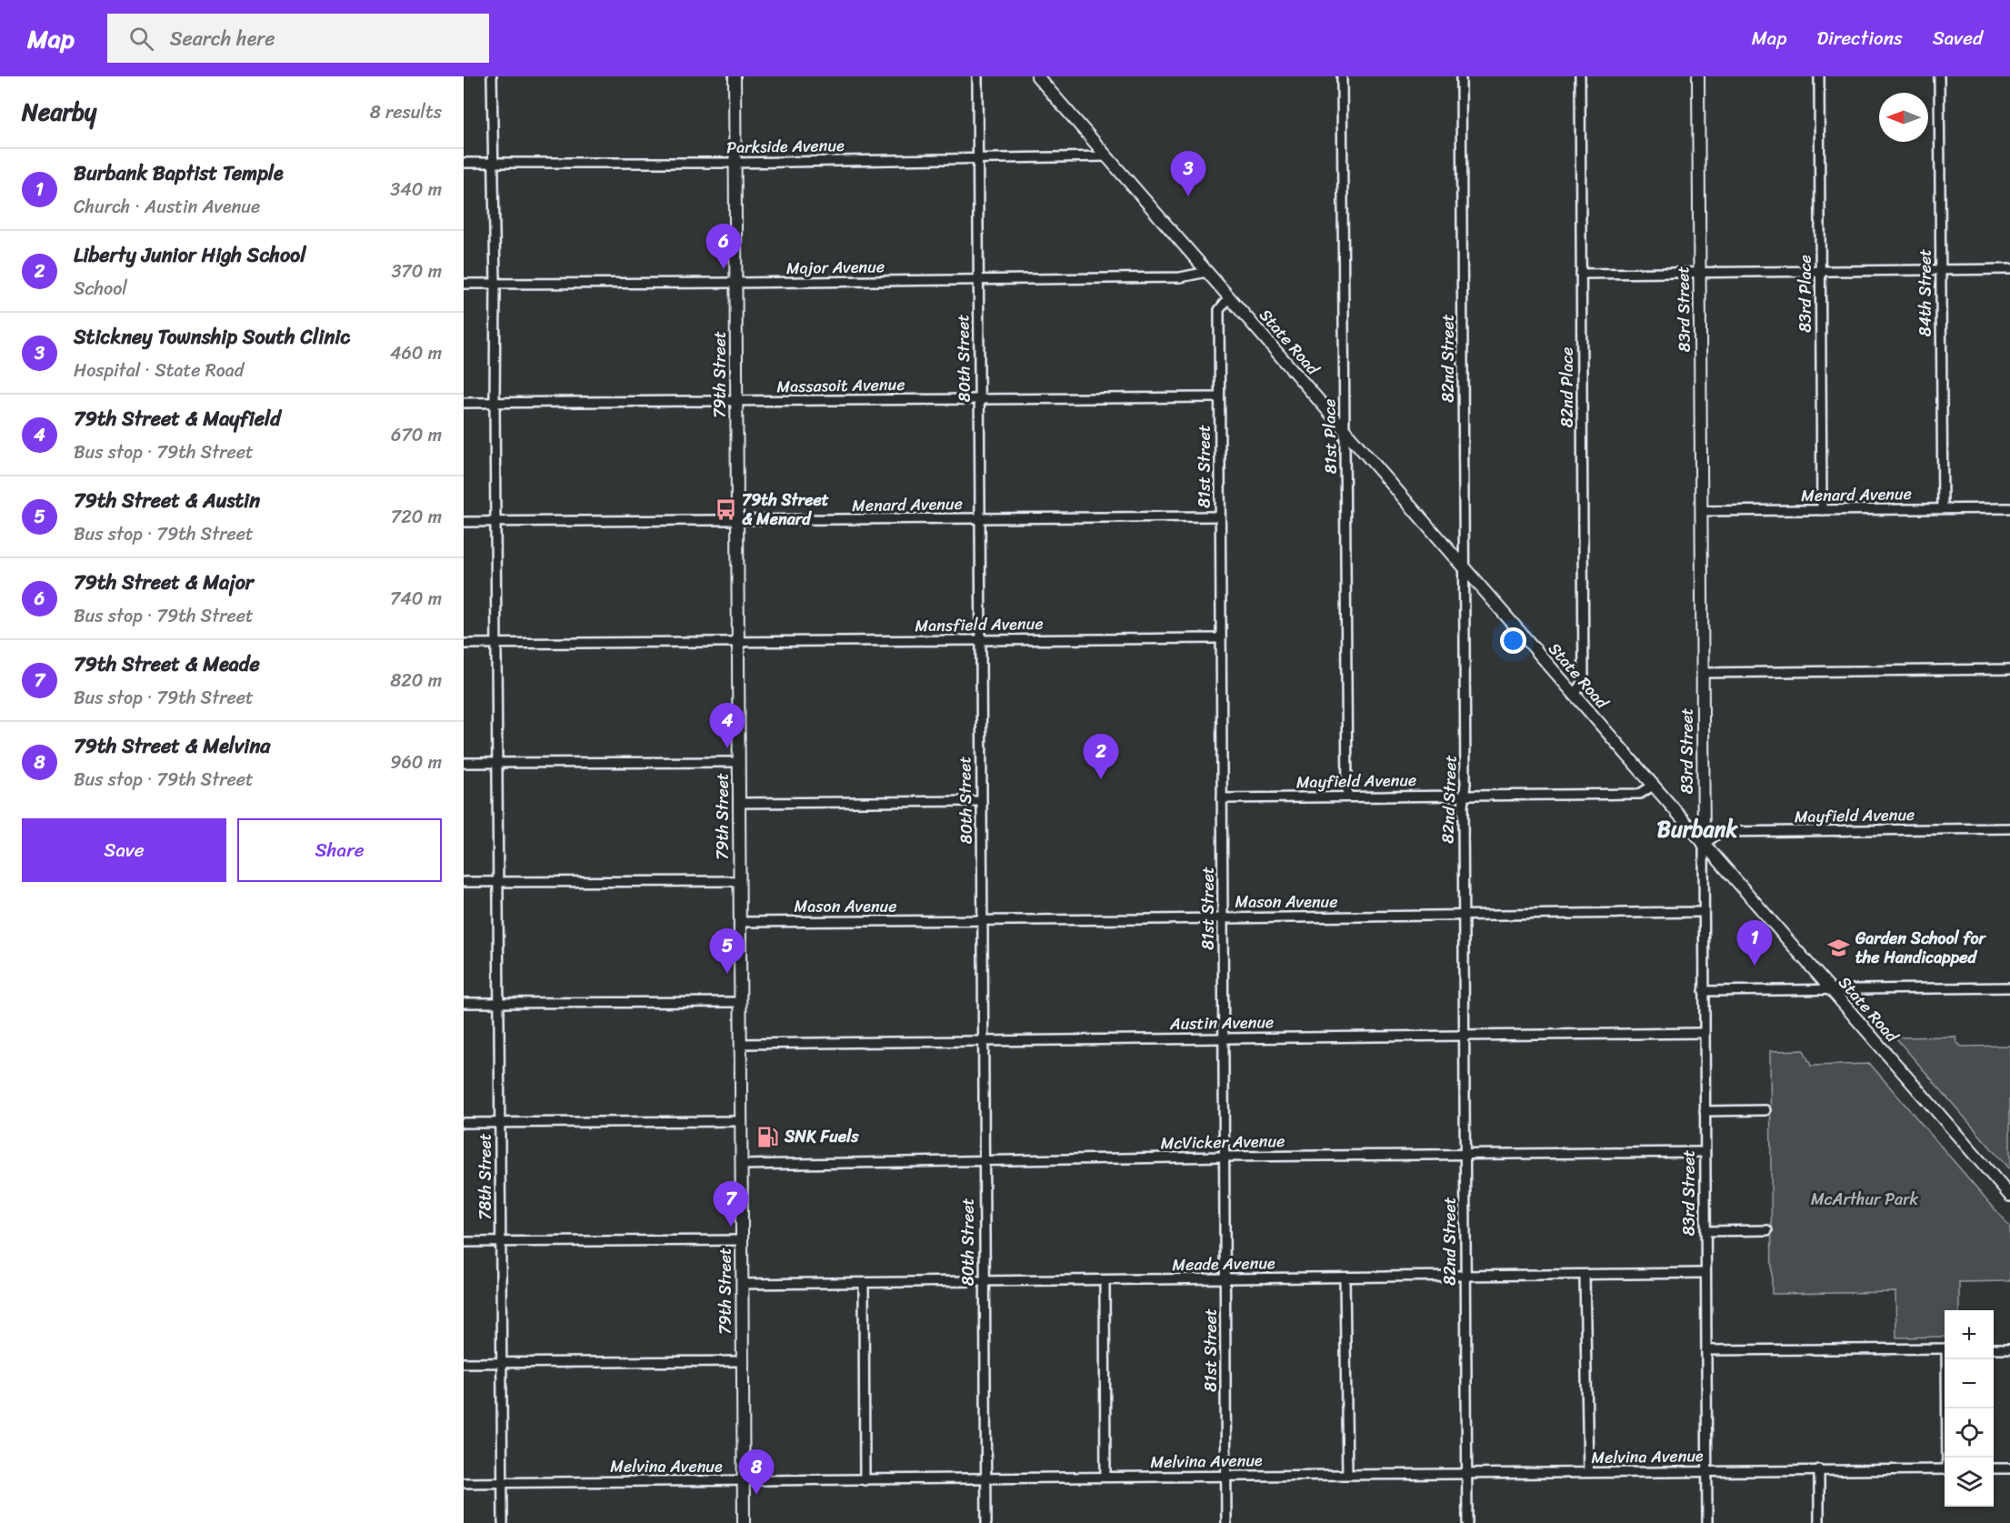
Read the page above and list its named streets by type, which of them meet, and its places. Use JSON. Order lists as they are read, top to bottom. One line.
{"streets":{"street":["Parkside Avenue","Major Avenue","84th Street","83rd Place","83rd Street","State Road","80th Street","82nd Street","79th Street","Massasoit Avenue","82nd Place","81st Place","81st Street","Menard Avenue","Mansfield Avenue","Mayfield Avenue","Mason Avenue","Austin Avenue","McVicker Avenue","78th Street","Meade Avenue","Melvina Avenue"]},"crossings":[["Parkside Avenue","State Road"],["Parkside Avenue","80th Street"],["Parkside Avenue","79th Street"],["Parkside Avenue","78th Street"],["Major Avenue","State Road"],["Major Avenue","80th Street"],["Major Avenue","79th Street"],["Major Avenue","78th Street"],["84th Street","Menard Avenue"],["83rd Place","Menard Avenue"],["83rd Street","State Road"],["83rd Street","Menard Avenue"],["83rd Street","Mayfield Avenue"],["83rd Street","Mason Avenue"],["83rd Street","Austin Avenue"],["83rd Street","McVicker Avenue"],["83rd Street","Meade Avenue"],["83rd Street","Melvina Avenue"],["State Road","82nd Street"],["State Road","82nd Place"],["State Road","81st Place"],["State Road","81st Street"],["State Road","Mayfield Avenue"],["80th Street","Massasoit Avenue"],["80th Street","Menard Avenue"],["80th Street","Mansfield Avenue"],["80th Street","Mason Avenue"],["80th Street","Austin Avenue"],["80th Street","McVicker Avenue"],["80th Street","Meade Avenue"],["80th Street","Melvina Avenue"],["82nd Street","Mayfield Avenue"],["82nd Street","Mason Avenue"],["82nd Street","Austin Avenue"],["82nd Street","McVicker Avenue"],["82nd Street","Meade Avenue"],["82nd Street","Melvina Avenue"],["79th Street","Massasoit Avenue"],["79th Street","Menard Avenue"],["79th Street","Mansfield Avenue"],["79th Street","Mason Avenue"],["79th Street","Austin Avenue"],["79th Street","McVicker Avenue"],["79th Street","Meade Avenue"],["79th Street","Melvina Avenue"],["Massasoit Avenue","81st Street"],["Massasoit Avenue","78th Street"],["81st Place","Mayfield Avenue"],["81st Street","Menard Avenue"],["81st Street","Mansfield Avenue"],["81st Street","Mayfield Avenue"],["81st Street","Mason Avenue"],["81st Street","Austin Avenue"],["81st Street","McVicker Avenue"],["81st Street","Meade Avenue"],["81st Street","Melvina Avenue"],["Menard Avenue","78th Street"],["Mansfield Avenue","78th Street"],["78th Street","Melvina Avenue"]],"districts":["Burbank"],"parks":["McArthur Park"],"places":{"bus stop":["79th Street & Menard"],"school or university":["Garden School for the Handicapped"],"fuel station":["SNK Fuels"]},"north":"left","page":{"header":"Map","search":"Search here","nav":["Map","Directions","Saved"],"heading":["Nearby","8 results"],"list":[{"mark":"1","name":"Burbank Baptist Temple","note":"Church · Austin Avenue","value":"340 m"},{"mark":"2","name":"Liberty Junior High School","note":"School","value":"370 m"},{"mark":"3","name":"Stickney Township South Clinic","note":"Hospital · State Road","value":"460 m"},{"mark":"4","name":"79th Street & Mayfield","note":"Bus stop · 79th Street","value":"670 m"},{"mark":"5","name":"79th Street & Austin","note":"Bus stop · 79th Street","value":"720 m"},{"mark":"6","name":"79th Street & Major","note":"Bus stop · 79th Street","value":"740 m"},{"mark":"7","name":"79th Street & Meade","note":"Bus stop · 79th Street","value":"820 m"},{"mark":"8","name":"79th Street & Melvina","note":"Bus stop · 79th Street","value":"960 m"}],"pins":["3","6","4","2","1","5","7","8"],"buttons":["Save","Share"],"map_buttons":["+","−"]}}
